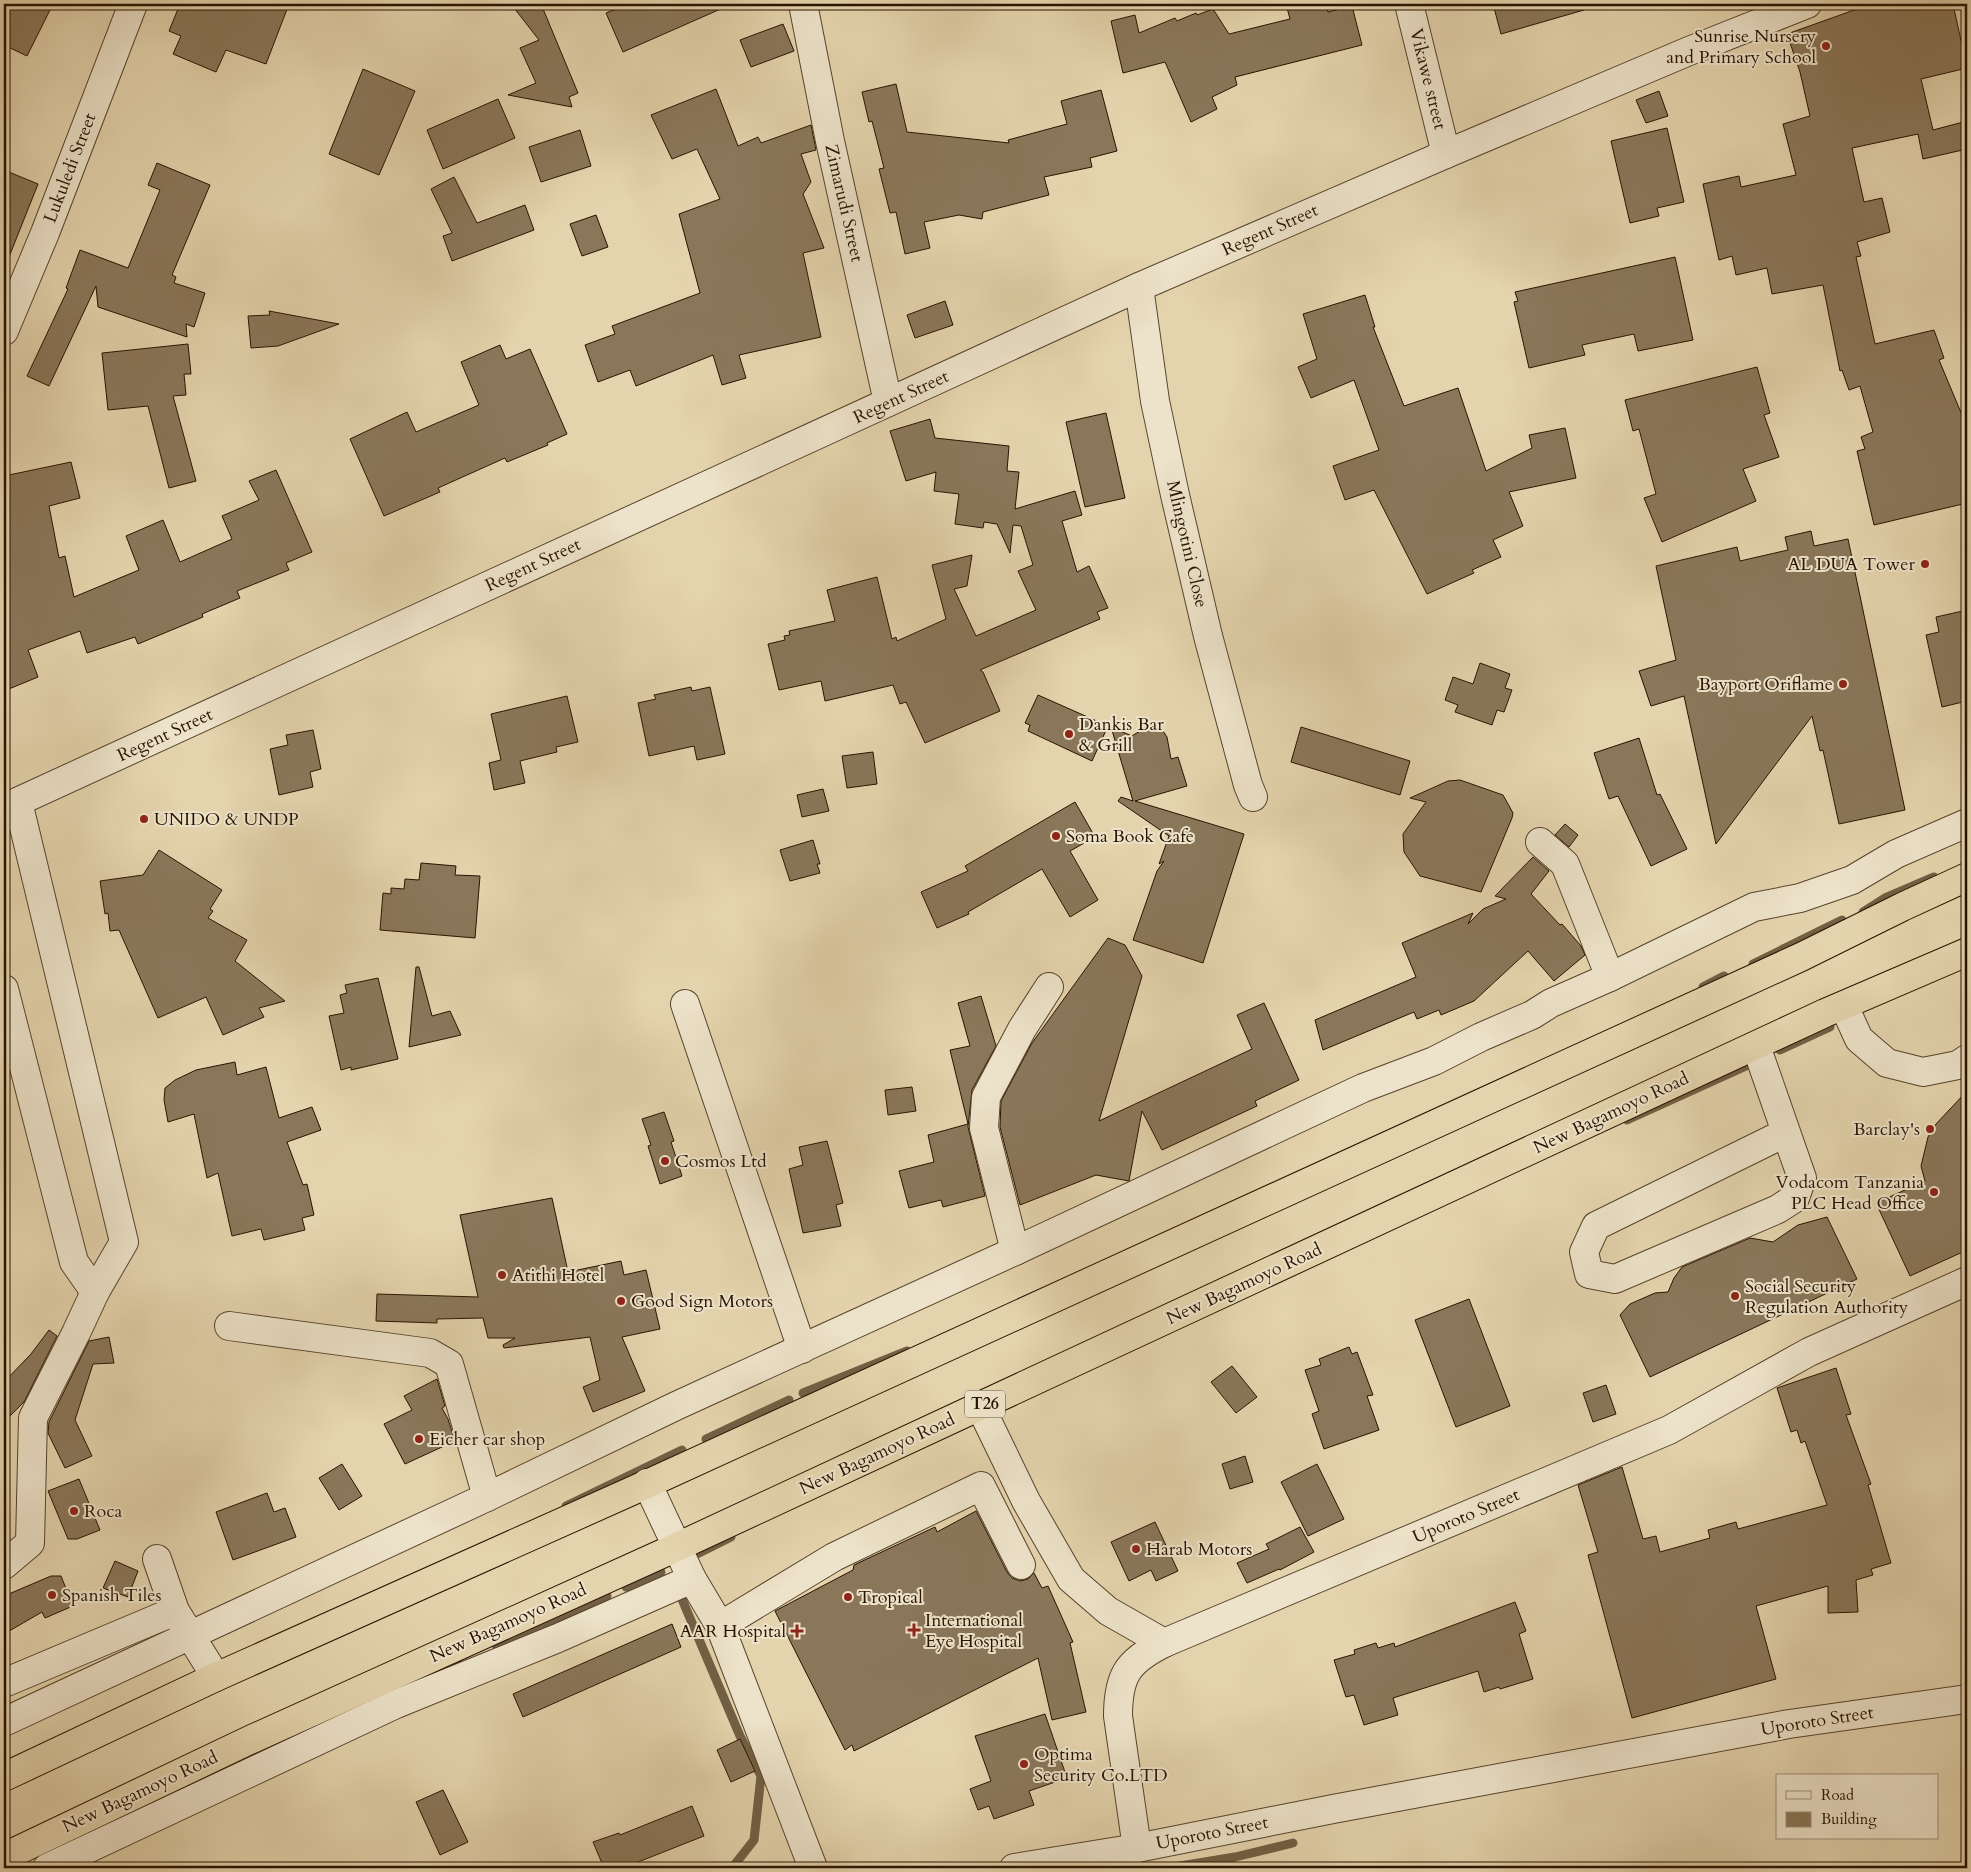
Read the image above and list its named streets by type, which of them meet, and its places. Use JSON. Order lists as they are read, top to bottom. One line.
{"streets":{"highway":["New Bagamoyo Road","T26"],"street":["Vikawe street","Lukuledi Street","Zimarudi Street","Regent Street","Mlingotini Close","Uporoto Street"]},"crossings":[["Vikawe street","Regent Street"],["Zimarudi Street","Regent Street"],["Regent Street","Mlingotini Close"]],"places":{"other":["Sunrise Nursery and Primary School","AL DUA Tower","Bayport Oriflame","Dankis Bar & Grill","UNIDO & UNDP","Soma Book Cafe","Barclay's","Cosmos Ltd","Vodacom Tanzania PLC Head Office","Atithi Hotel","Social Security Regulation Authority","Good Sign Motors","Eicher car shop","Roca","Harab Motors","Spanish Tiles","Tropical","Optima Security Co.LTD"],"health":["International Eye Hospital","AAR Hospital"]},"legend":["Road","Building"]}
